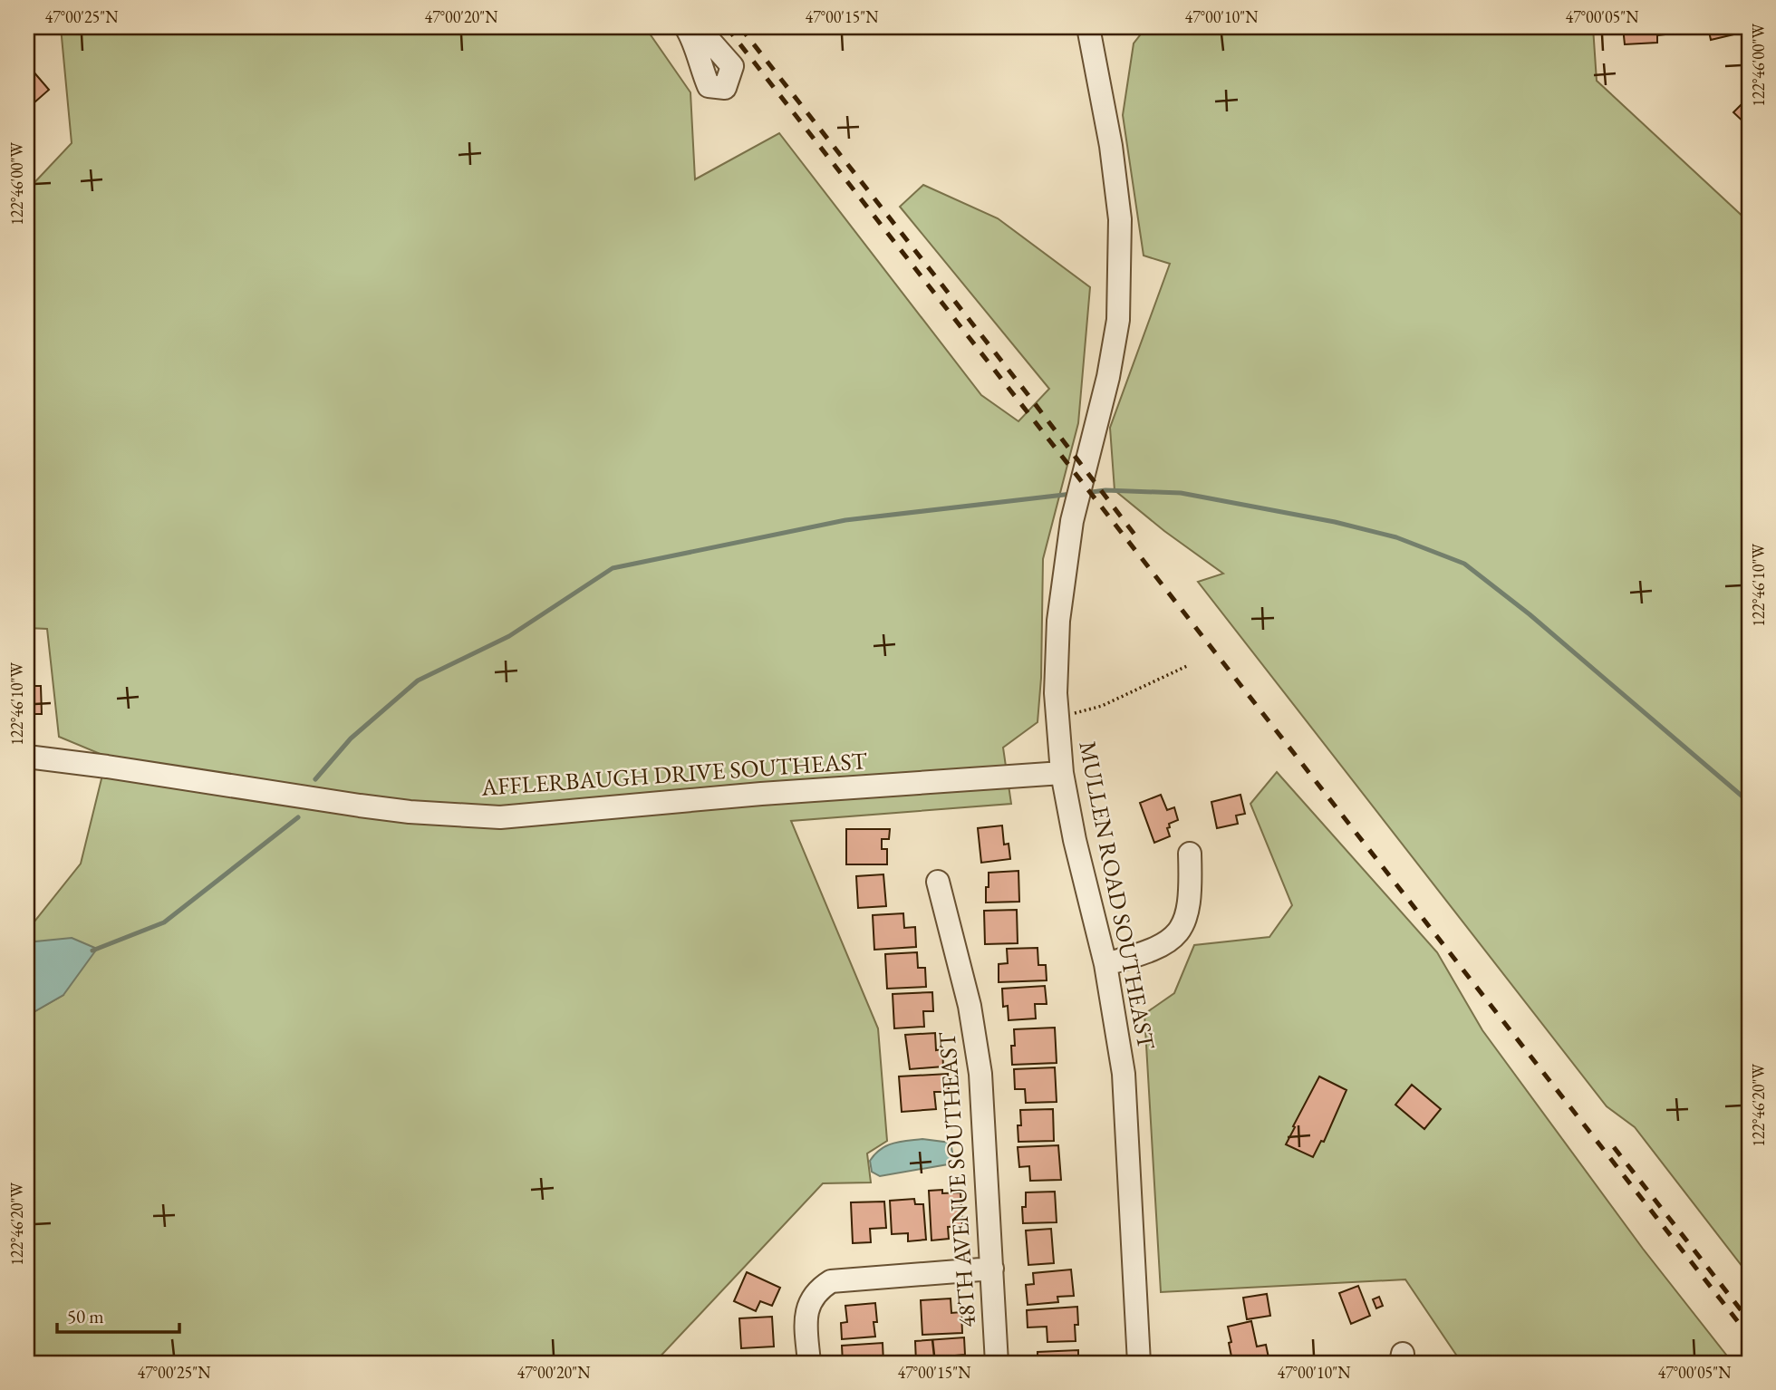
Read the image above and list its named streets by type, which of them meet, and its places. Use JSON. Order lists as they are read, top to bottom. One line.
{"streets":{"street":["AFFLERBAUGH DRIVE SOUTHEAST","MULLEN ROAD SOUTHEAST","48TH AVENUE SOUTHEAST"]},"crossings":[["AFFLERBAUGH DRIVE SOUTHEAST","MULLEN ROAD SOUTHEAST"]],"scale_bar":"50 m","coordinates":["47°00'25\"N","47°00'20\"N","47°00'15\"N","47°00'10\"N","47°00'05\"N","122°46'00\"W","122°46'10\"W","122°46'20\"W"]}
